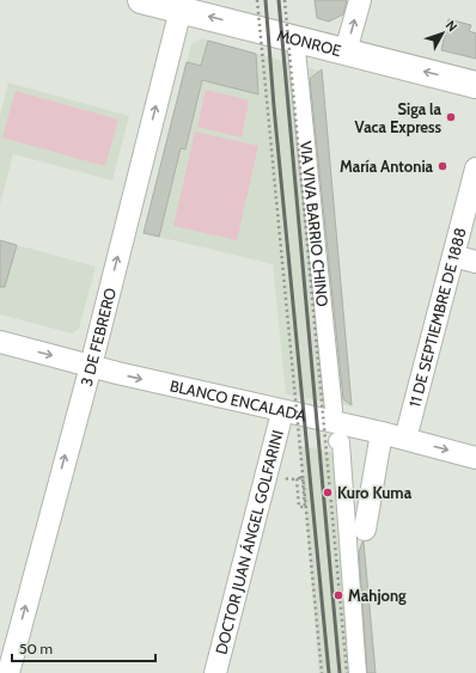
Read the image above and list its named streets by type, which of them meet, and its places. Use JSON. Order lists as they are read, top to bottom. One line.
{"streets":{"main road":["MONROE"],"street":["VIA VIVA BARRIO CHINO","11 DE SEPTIEMBRE DE 1888","3 DE FEBRERO","BLANCO ENCALADA","DOCTOR JUAN ÁNGEL GOLFARINI"]},"crossings":[["MONROE","VIA VIVA BARRIO CHINO"],["MONROE","3 DE FEBRERO"],["11 DE SEPTIEMBRE DE 1888","BLANCO ENCALADA"],["3 DE FEBRERO","BLANCO ENCALADA"],["BLANCO ENCALADA","DOCTOR JUAN ÁNGEL GOLFARINI"]],"one_way":["MONROE","3 DE FEBRERO","BLANCO ENCALADA"],"places":["Siga la Vaca Express","María Antonia","Kuro Kuma","Mahjong"],"scale_bar":"50 m","north":"top right"}
